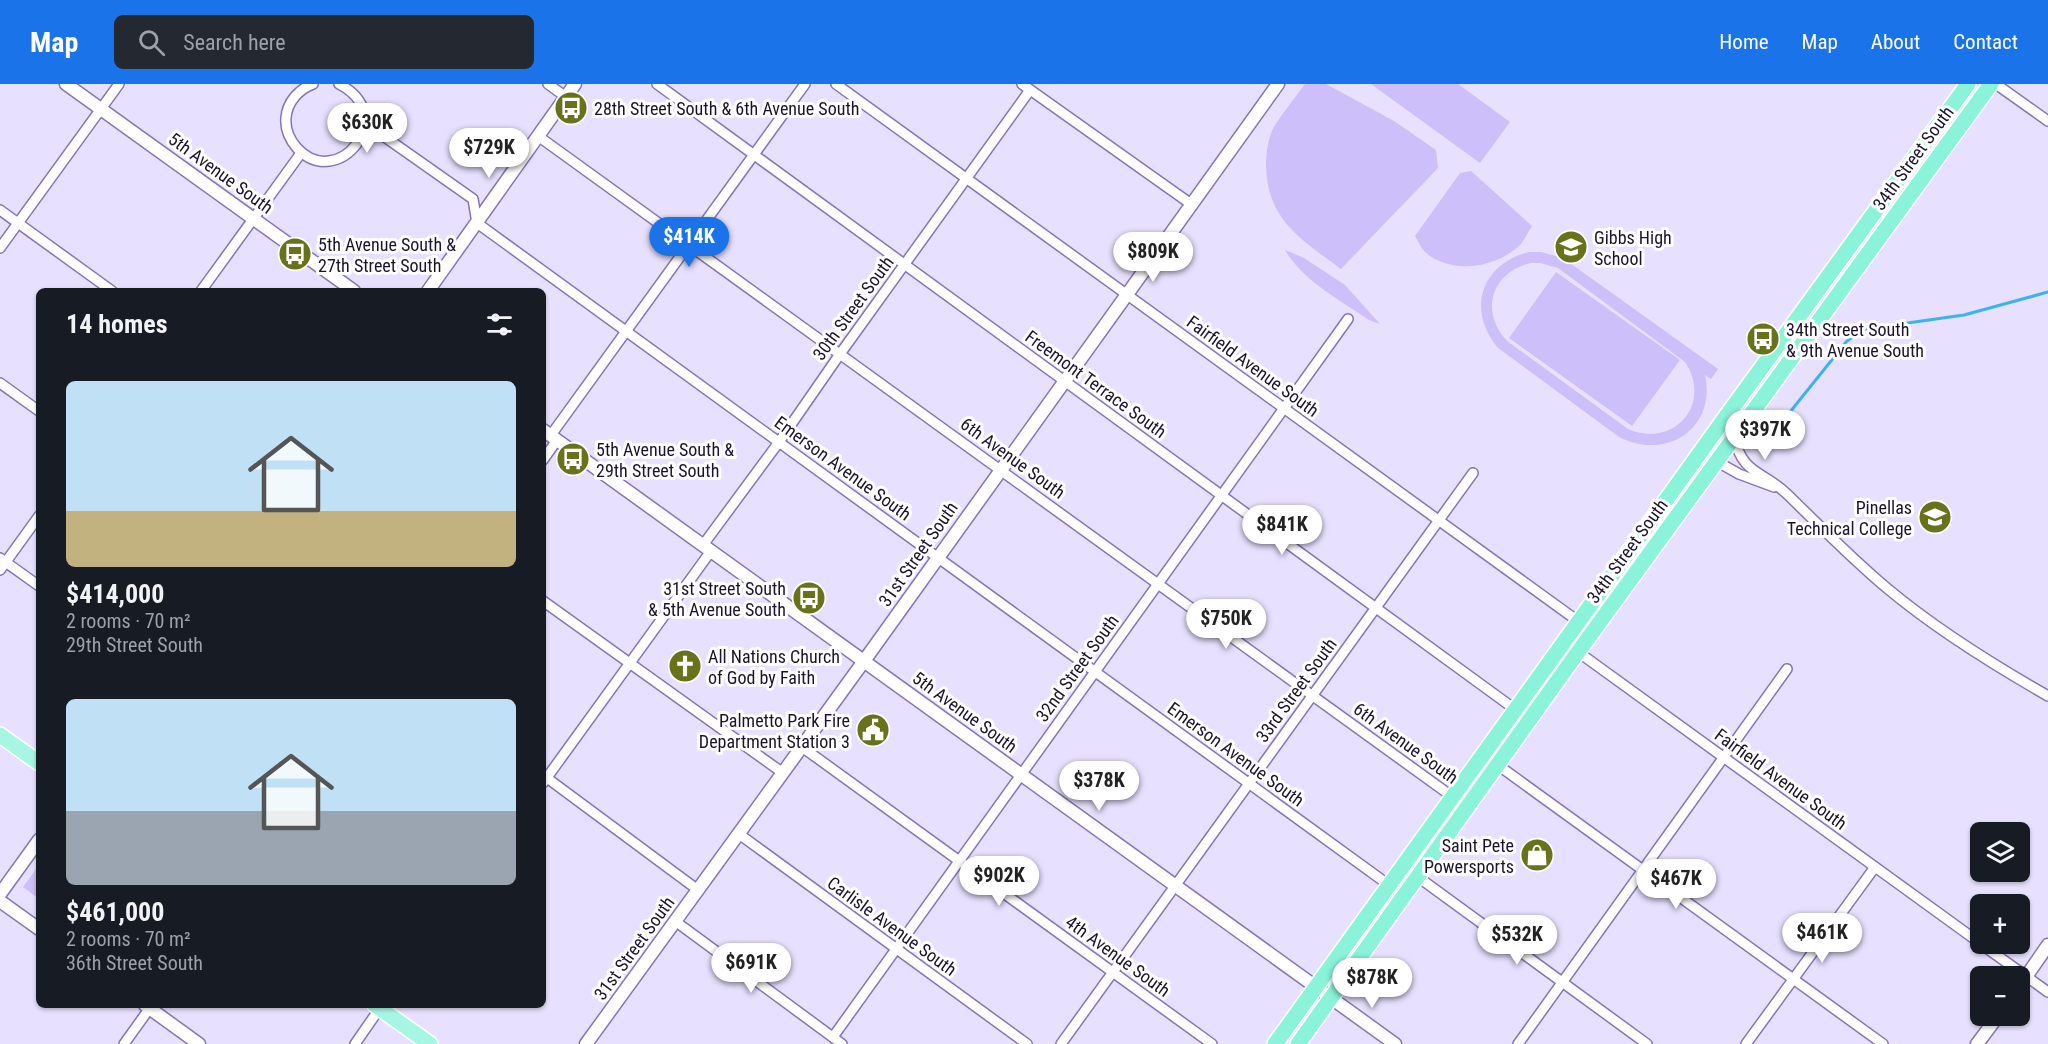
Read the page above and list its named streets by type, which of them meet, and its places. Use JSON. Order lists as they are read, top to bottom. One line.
{"streets":{"highway":["34th Street South"],"street":["5th Avenue South","30th Street South","Fairfield Avenue South","Freemont Terrace South","6th Avenue South","Emerson Avenue South","31st Street South","32nd Street South","33rd Street South","Carlisle Avenue South","4th Avenue South"]},"crossings":[["34th Street South","5th Avenue South"],["34th Street South","Fairfield Avenue South"],["34th Street South","Freemont Terrace South"],["34th Street South","6th Avenue South"],["34th Street South","Emerson Avenue South"],["5th Avenue South","30th Street South"],["5th Avenue South","31st Street South"],["5th Avenue South","32nd Street South"],["5th Avenue South","33rd Street South"],["30th Street South","Fairfield Avenue South"],["30th Street South","Freemont Terrace South"],["30th Street South","6th Avenue South"],["30th Street South","Emerson Avenue South"],["Fairfield Avenue South","31st Street South"],["Fairfield Avenue South","32nd Street South"],["Fairfield Avenue South","33rd Street South"],["Freemont Terrace South","31st Street South"],["Freemont Terrace South","32nd Street South"],["Freemont Terrace South","33rd Street South"],["6th Avenue South","31st Street South"],["6th Avenue South","32nd Street South"],["6th Avenue South","33rd Street South"],["Emerson Avenue South","31st Street South"],["Emerson Avenue South","32nd Street South"],["Emerson Avenue South","33rd Street South"],["31st Street South","Carlisle Avenue South"],["31st Street South","4th Avenue South"],["32nd Street South","Carlisle Avenue South"],["32nd Street South","4th Avenue South"],["33rd Street South","4th Avenue South"]],"places":{"bus stop":["28th Street South & 6th Avenue South","5th Avenue South & 27th Street South","34th Street South & 9th Avenue South","5th Avenue South & 29th Street South","31st Street South & 5th Avenue South"],"school or university":["Gibbs High School","Pinellas Technical College"],"church":["All Nations Church of God by Faith"],"public building":["Palmetto Park Fire Department Station 3"],"shop":["Saint Pete Powersports"]},"page":{"header":"Map","search":"Search here","nav":["Home","Map","About","Contact"],"price":["$630K","$729K","$414K","$809K","$397K","$841K","$750K","$378K","$902K","$467K","$461K","$532K","$691K","$878K"],"heading":"14 homes","list":[{"name":"$414,000","note":"2 rooms · 70 m² · 29th Street South"},{"name":"$461,000","note":"2 rooms · 70 m² · 36th Street South"}],"map_buttons":["+","−"]}}
